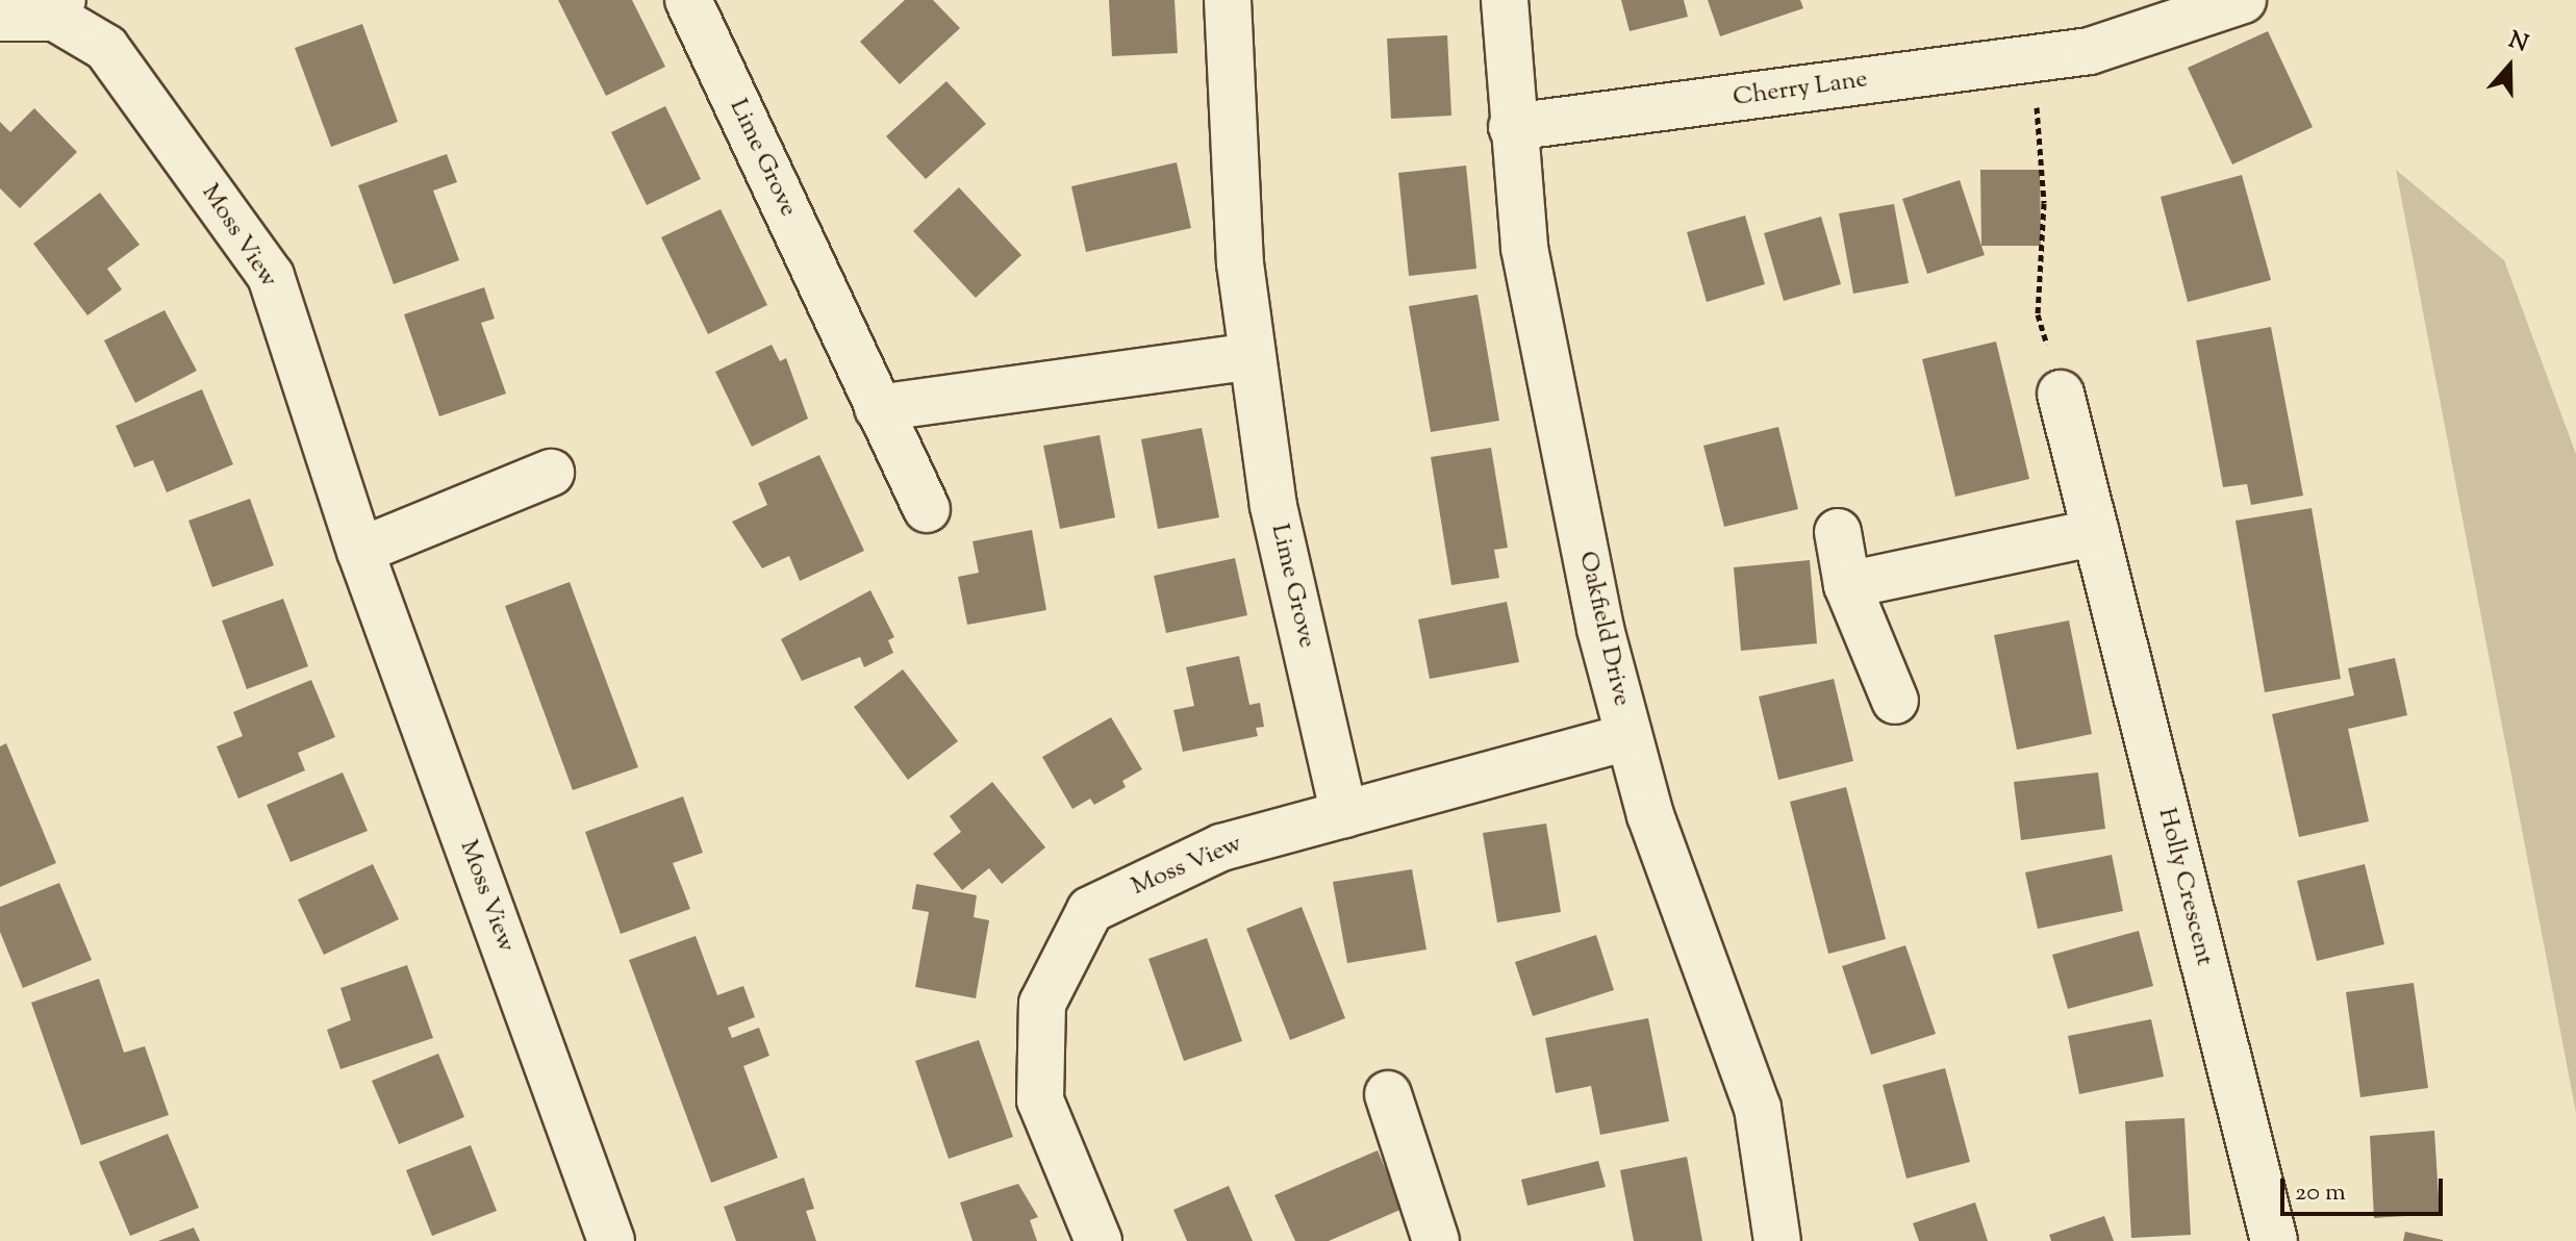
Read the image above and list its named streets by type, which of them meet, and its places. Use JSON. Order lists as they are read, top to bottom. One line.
{"streets":{"street":["Cherry Lane","Lime Grove","Moss View","Oakfield Drive","Holly Crescent"]},"crossings":[["Cherry Lane","Oakfield Drive"],["Lime Grove","Moss View"],["Moss View","Oakfield Drive"]],"scale_bar":"20 m","north":"top"}
